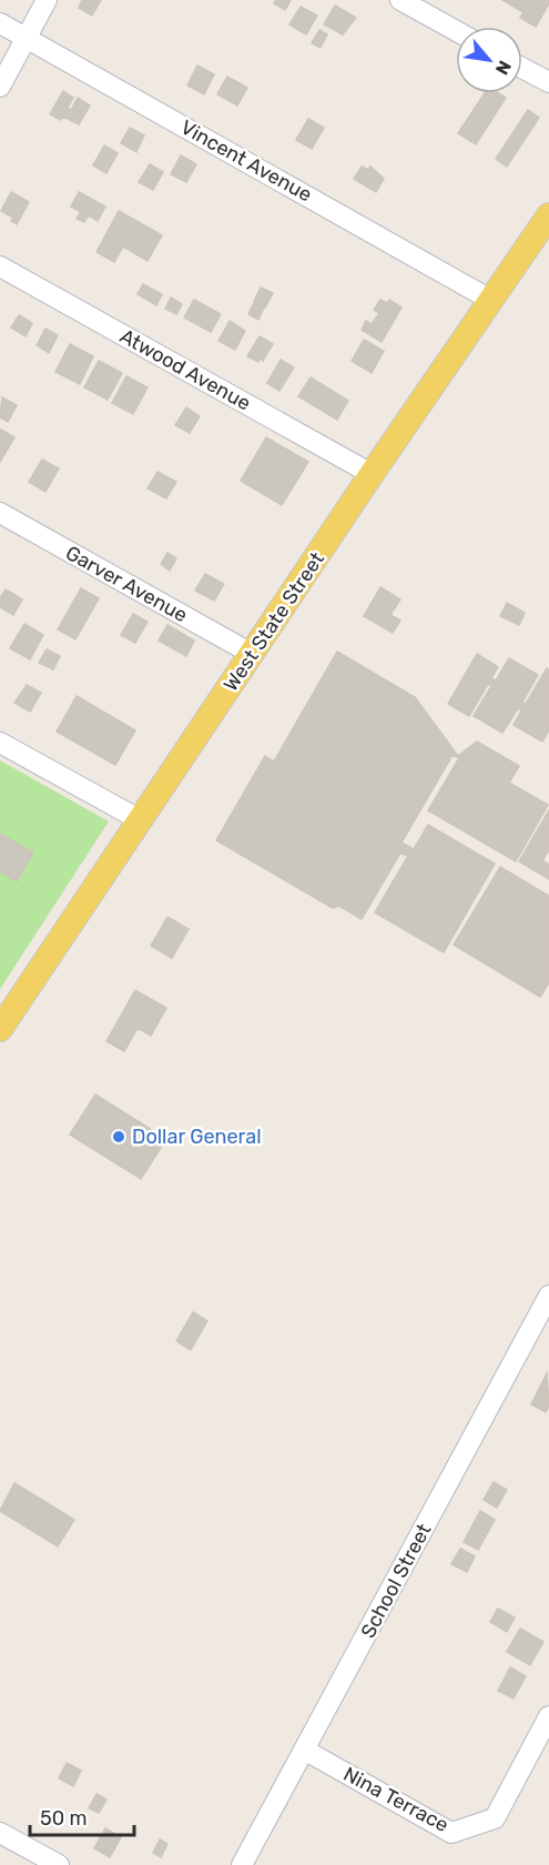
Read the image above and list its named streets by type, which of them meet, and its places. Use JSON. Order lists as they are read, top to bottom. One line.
{"streets":{"main road":["West State Street"],"street":["Vincent Avenue","Atwood Avenue","Garver Avenue","School Street","Nina Terrace"]},"crossings":[["Vincent Avenue","West State Street"],["Atwood Avenue","West State Street"],["Garver Avenue","West State Street"],["School Street","Nina Terrace"]],"places":["Dollar General"],"scale_bar":"50 m","north":"bottom right"}
